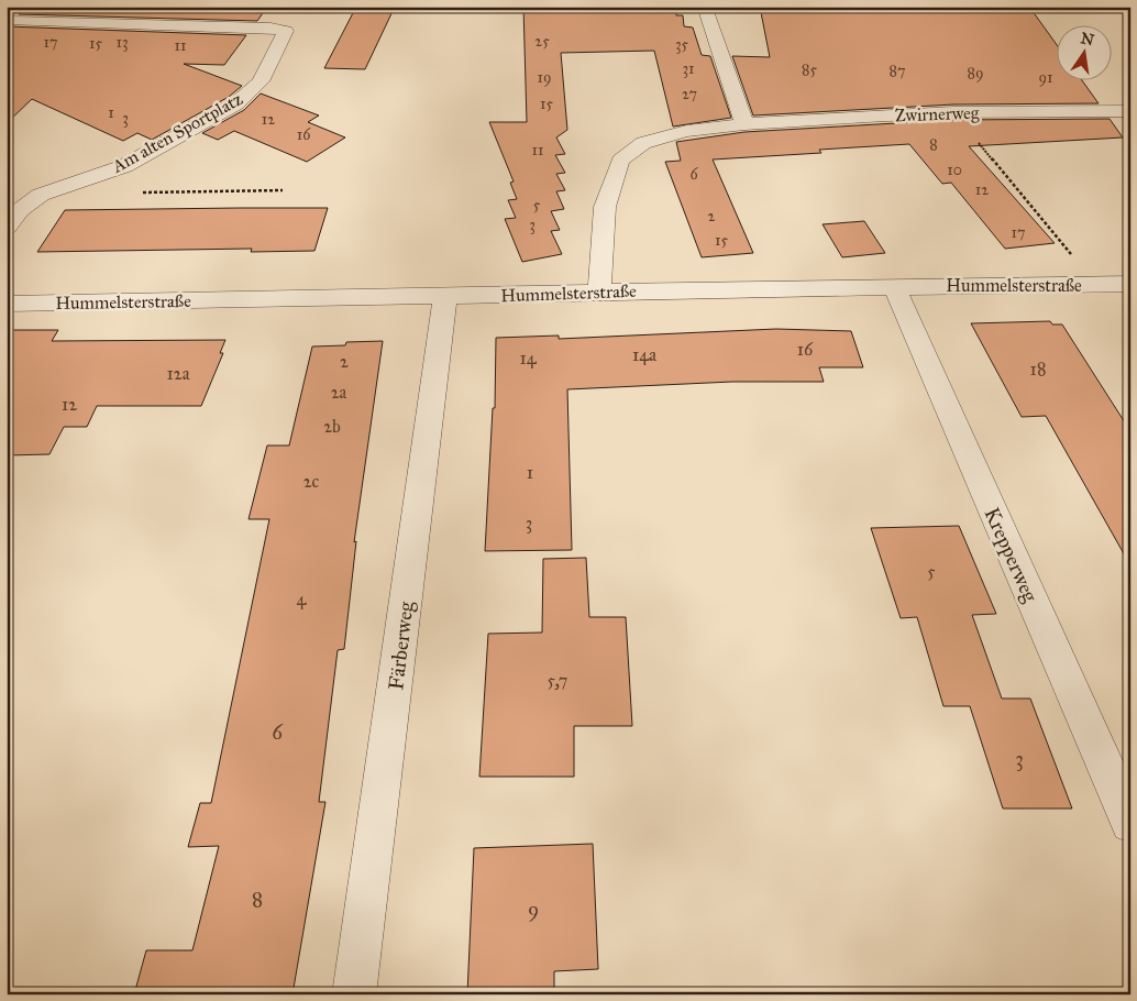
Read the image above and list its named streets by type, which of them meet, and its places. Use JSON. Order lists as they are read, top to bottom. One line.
{"streets":{"street":["Zwirnerweg","Am alten Sportplatz","Hummelsterstraße","Krepperweg","Färberweg"]},"crossings":[["Zwirnerweg","Hummelsterstraße"],["Hummelsterstraße","Krepperweg"],["Hummelsterstraße","Färberweg"]],"house_numbers":["25","17","13","15","35","11","31","85","87","89","19","91","27","15","1","3","12","16","8","11","10","6","12","5","2","3","17","15","16","14a","14","2","18","12a","2a","12","2b","1","2c","3","5","4","5,7","6","3","8","9"],"north":"top"}
